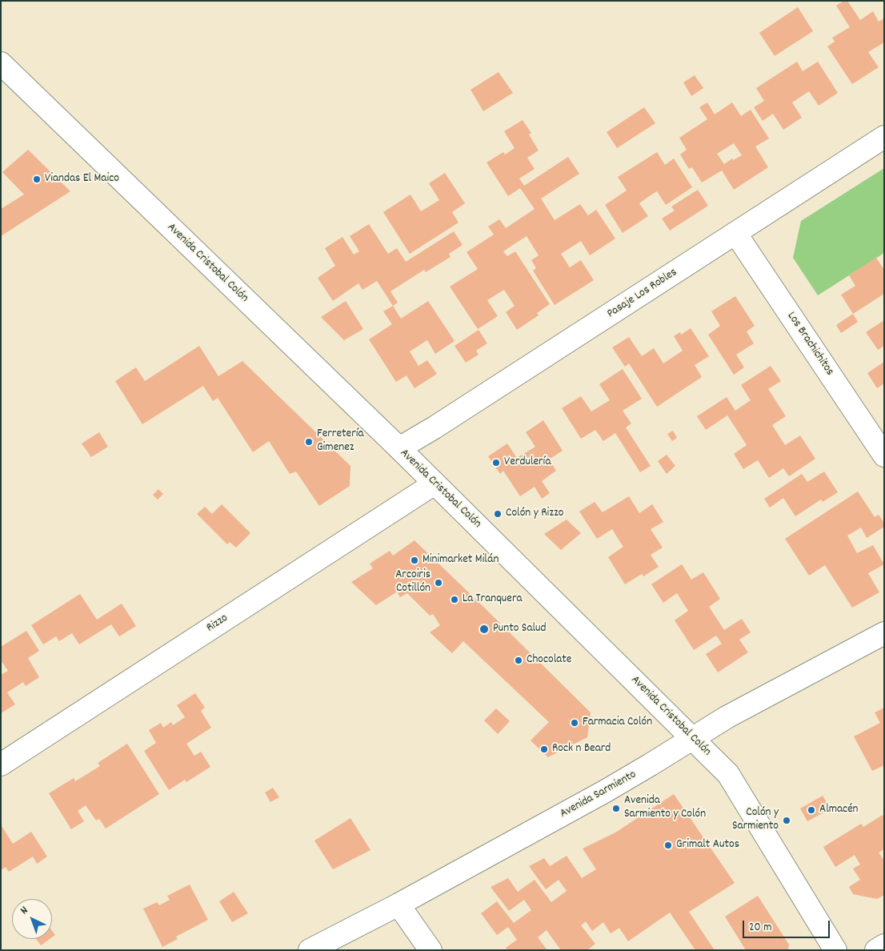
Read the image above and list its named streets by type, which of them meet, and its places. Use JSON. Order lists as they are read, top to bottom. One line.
{"streets":{"street":["Avenida Cristobal Colón","Pasaje Los Robles","Los Brachichitos","Rizzo","Avenida Sarmiento"]},"crossings":[["Avenida Cristobal Colón","Pasaje Los Robles"],["Avenida Cristobal Colón","Rizzo"],["Avenida Cristobal Colón","Avenida Sarmiento"],["Pasaje Los Robles","Los Brachichitos"]],"places":["Viandas El Maico","Ferretería Gimenez","Verdulería","Colón y Rizzo","Minimarket Milán","Arcoiris Cotillón","La Tranquera","Punto Salud","Chocolate","Farmacia Colón","Rock n Beard","Avenida Sarmiento y Colón","Almacén","Colón y Sarmiento","Grimalt Autos"],"scale_bar":"20 m","north":"top left"}
